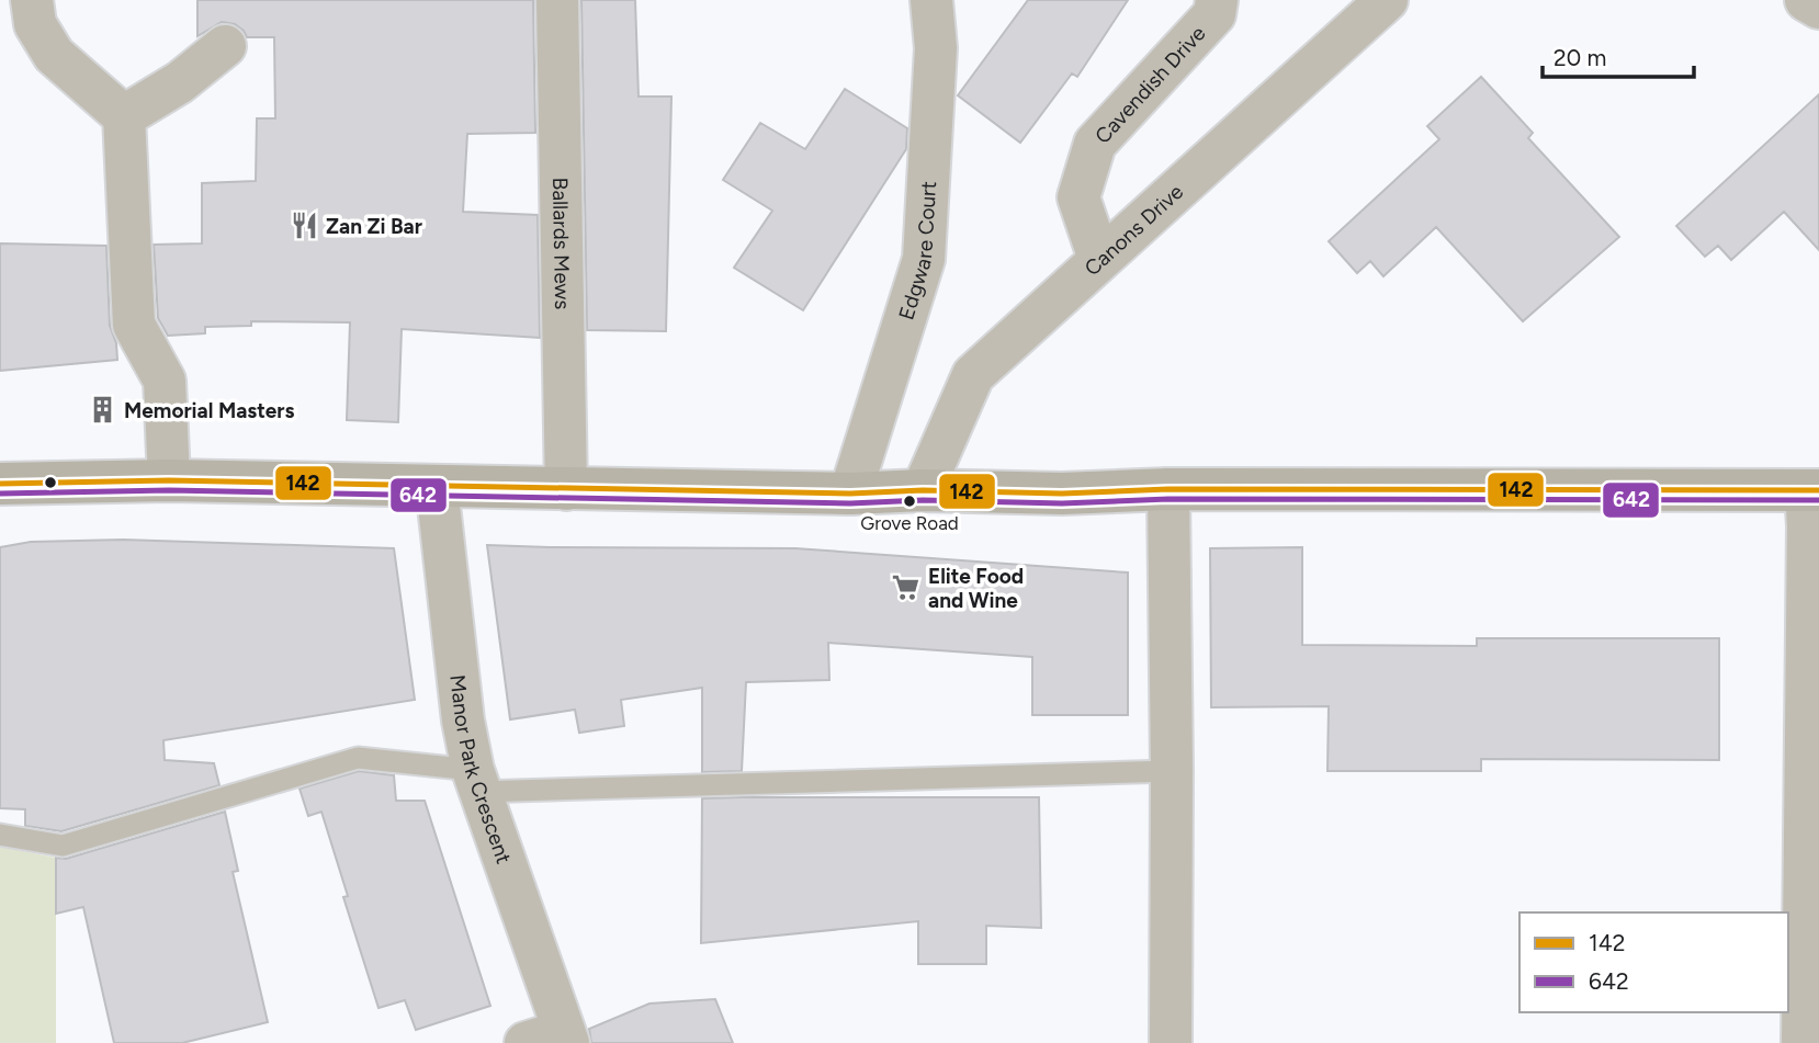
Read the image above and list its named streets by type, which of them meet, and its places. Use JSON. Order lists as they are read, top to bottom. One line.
{"streets":{"street":["Cavendish Drive","Canons Drive","Ballards Mews","Edgware Court","Manor Park Crescent"]},"crossings":[["Cavendish Drive","Canons Drive"]],"places":{"restaurant":["Zan Zi Bar"],"building":["Memorial Masters"],"other":["Grove Road"],"supermarket":["Elite Food and Wine"]},"lines":["transit line 142","transit line 642"],"legend":["142","642"],"scale_bar":"20 m"}
